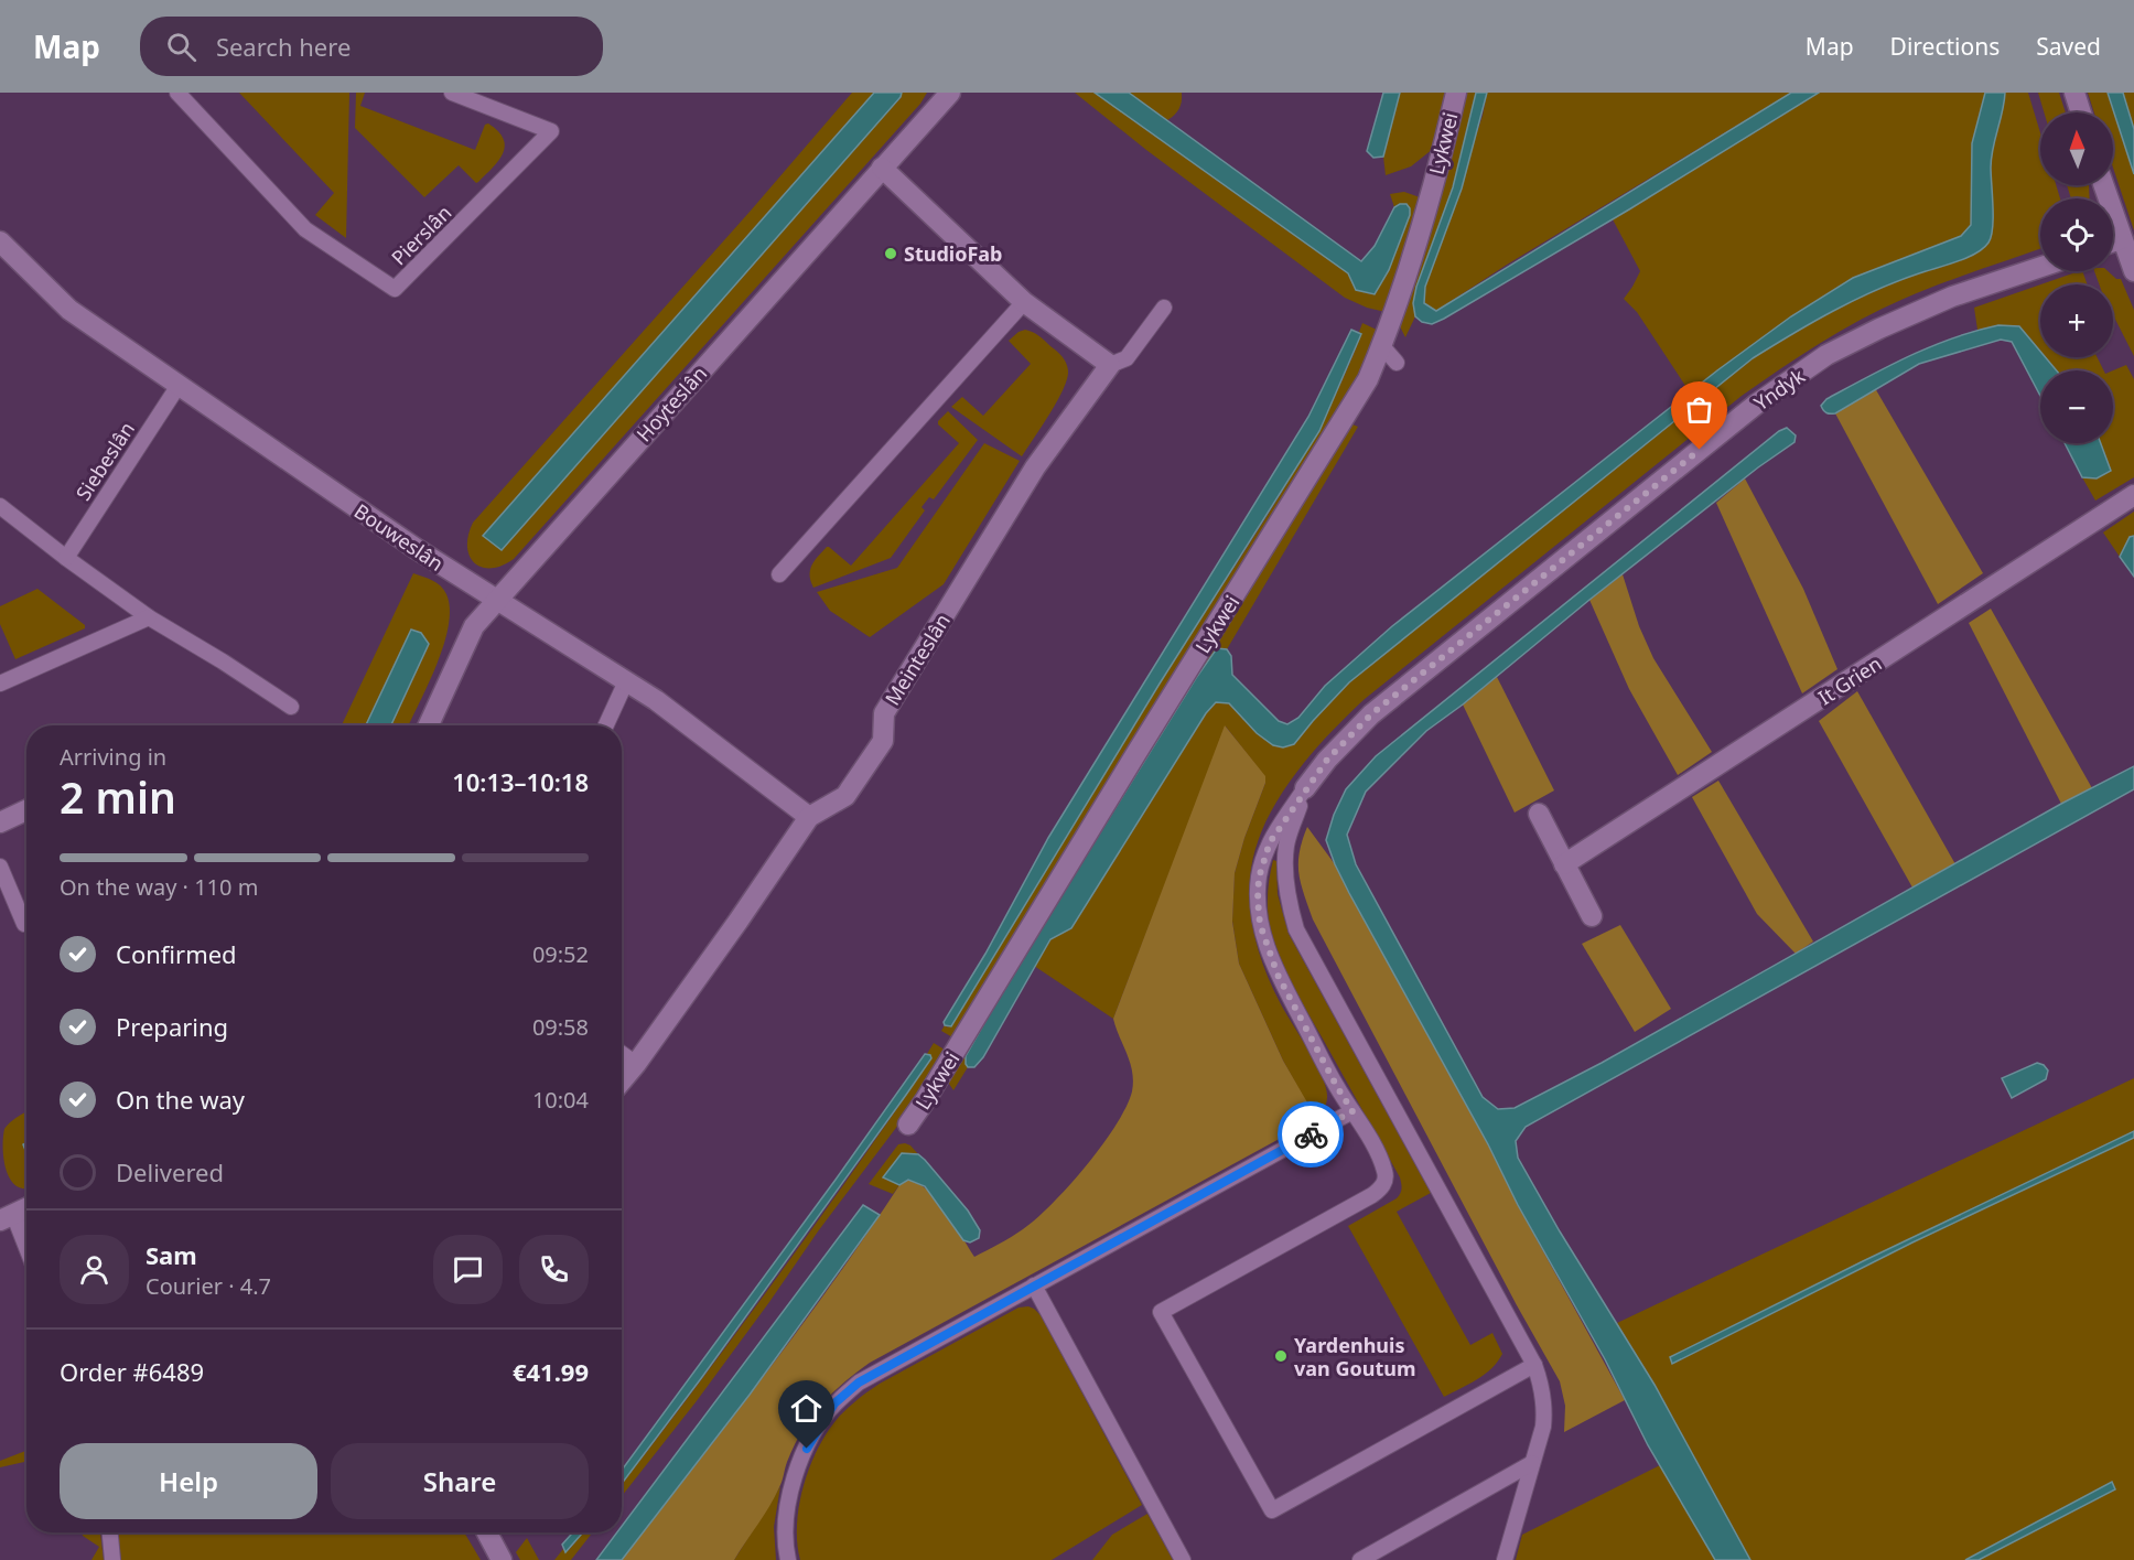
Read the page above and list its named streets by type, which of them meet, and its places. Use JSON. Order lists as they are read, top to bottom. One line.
{"streets":{"street":["Lykwei","Yndyk","Hoyteslân","Bouweslân","Meinteslân","It Grien"],"lane":["Pierslân","Siebeslân"]},"crossings":[["Hoyteslân","Bouweslân"],["Siebeslân","Bouweslân"],["Bouweslân","Meinteslân"]],"places":["StudioFab","Yardenhuis van Goutum"],"north":"top","page":{"header":"Map","search":"Search here","nav":["Map","Directions","Saved"],"map_buttons":["+","−"],"heading":["2 min","Arriving in","10:13–10:18"],"panel":["Sam","Courier · 4.7","Order #6489","€41.99"],"bar":"On the way · 110 m","list":[["Confirmed","09:52"],["Preparing","09:58"],["On the way","10:04"],"Delivered"],"buttons":["Help","Share"]}}
